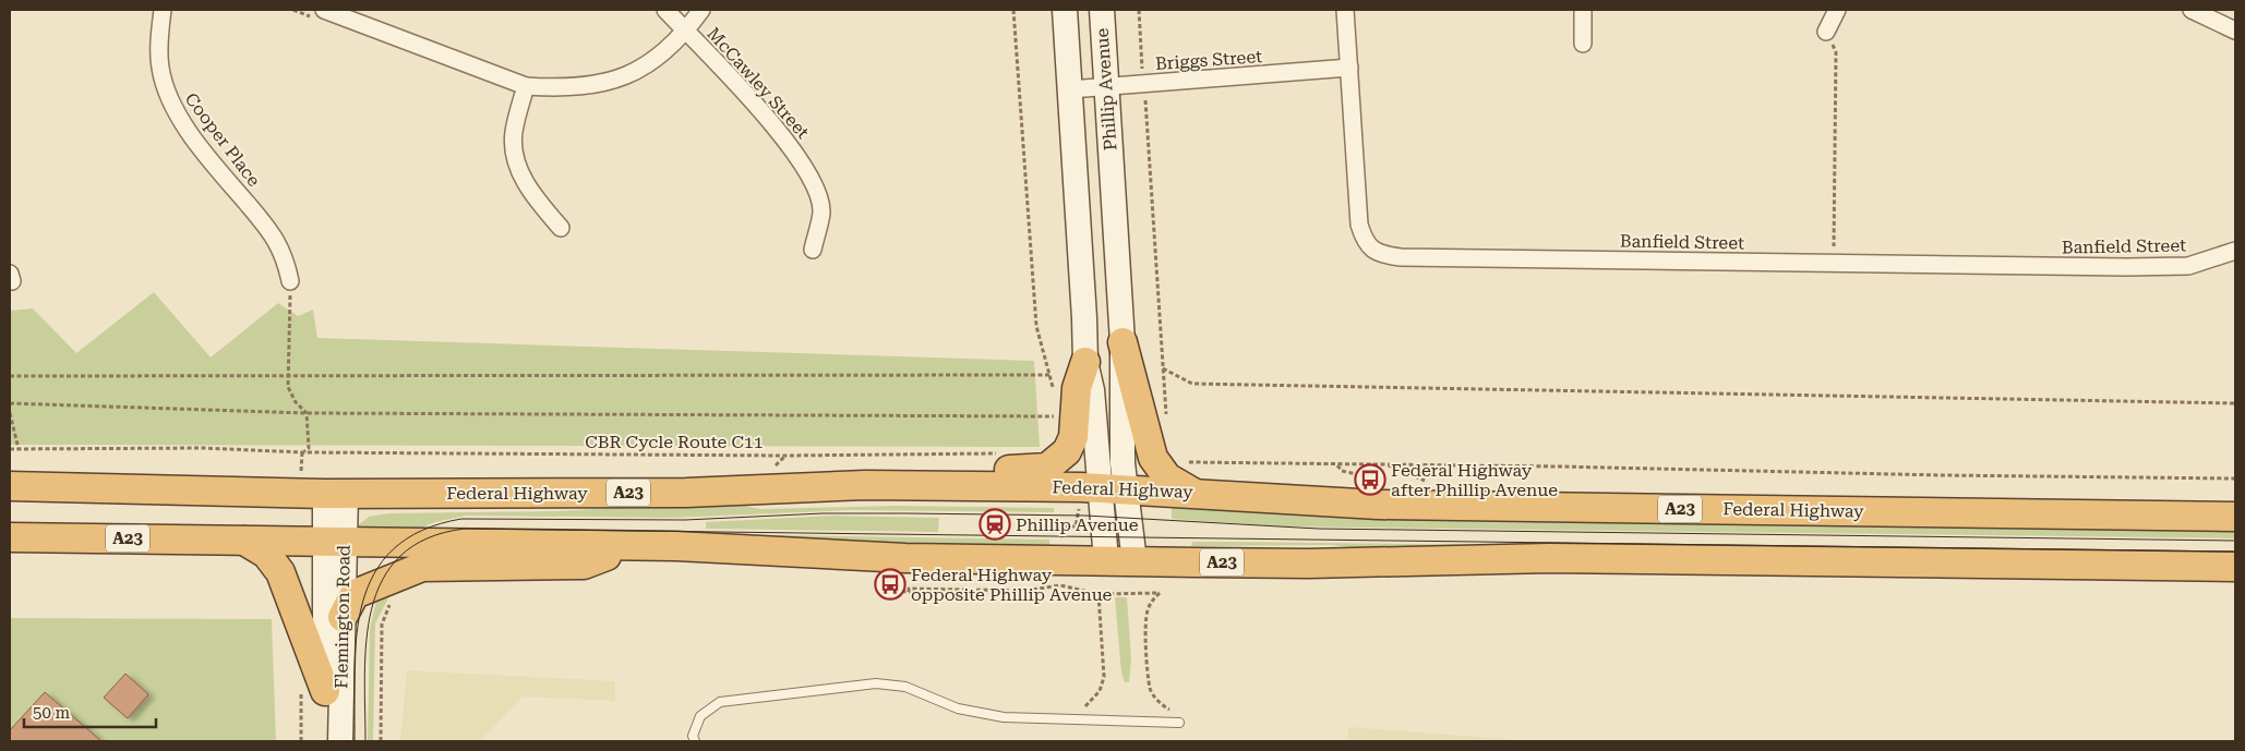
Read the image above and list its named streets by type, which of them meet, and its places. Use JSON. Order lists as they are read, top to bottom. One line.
{"streets":{"highway":["Federal Highway","A23"],"main road":["Phillip Avenue","Flemington Road"],"street":["Briggs Street","McCawley Street","Cooper Place","Banfield Street"],"path":["CBR Cycle Route C11"]},"crossings":[["Briggs Street","Phillip Avenue"],["Briggs Street","Banfield Street"],["Phillip Avenue","Federal Highway"],["Phillip Avenue","A23"],["Federal Highway","Flemington Road"],["A23","Flemington Road"]],"places":{"bus stop":["Federal Highway after Phillip Avenue","Federal Highway opposite Phillip Avenue"],"station":["Phillip Avenue"]},"scale_bar":"50 m"}
